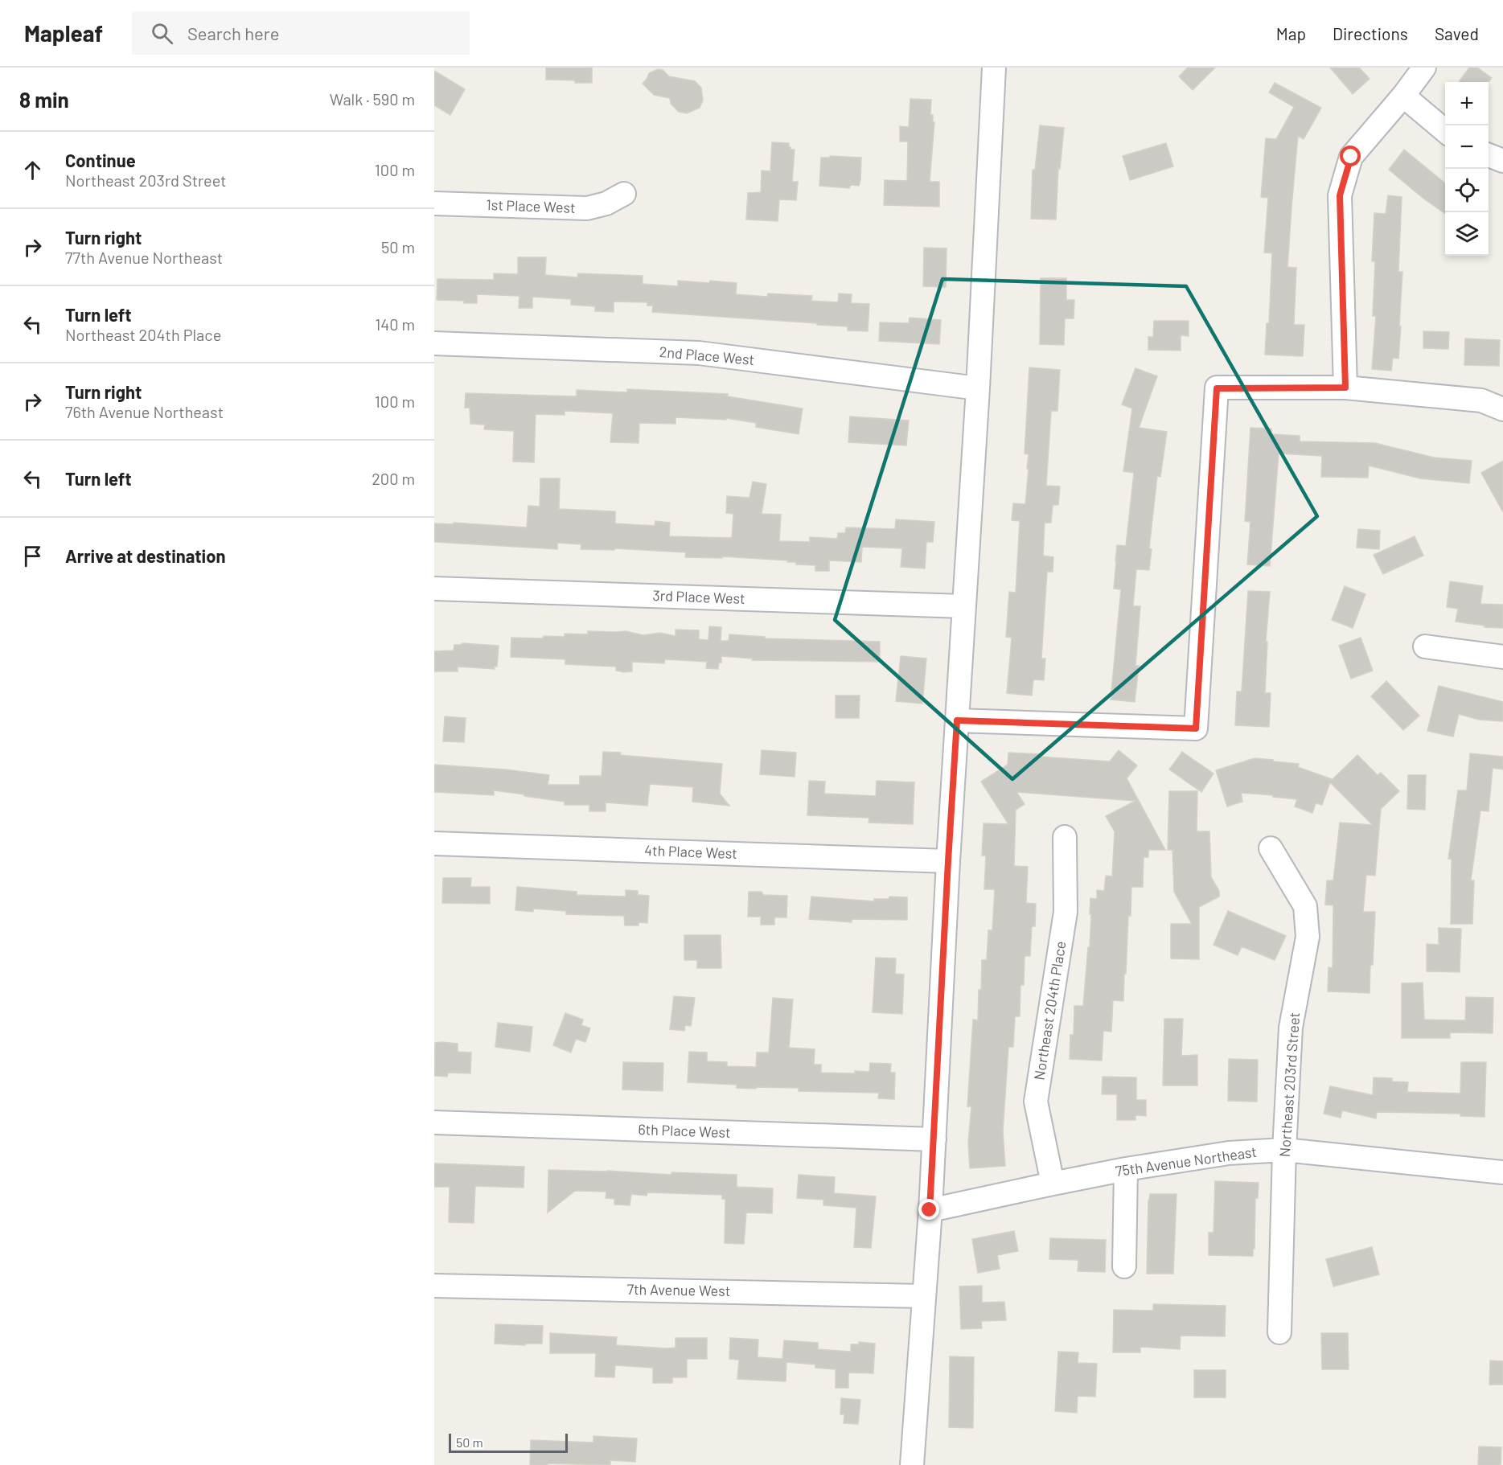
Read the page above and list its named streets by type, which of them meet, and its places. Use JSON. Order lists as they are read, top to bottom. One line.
{"streets":{"street":["1st Place West","2nd Place West","3rd Place West","4th Place West","Northeast 204th Place","Northeast 203rd Street","6th Place West","75th Avenue Northeast","7th Avenue West"]},"crossings":[["Northeast 204th Place","75th Avenue Northeast"],["Northeast 203rd Street","75th Avenue Northeast"]],"scale_bar":"50 m","page":{"header":"Mapleaf","search":"Search here","nav":["Map","Directions","Saved"],"heading":["8 min","Walk · 590 m"],"map_buttons":["+","−"],"list":[["Continue","Northeast 203rd Street","100 m"],["Turn right","77th Avenue Northeast","50 m"],["Turn left","Northeast 204th Place","140 m"],["Turn right","76th Avenue Northeast","100 m"],["Turn left","200 m"],"Arrive at destination"],"scale":"50 m"}}
